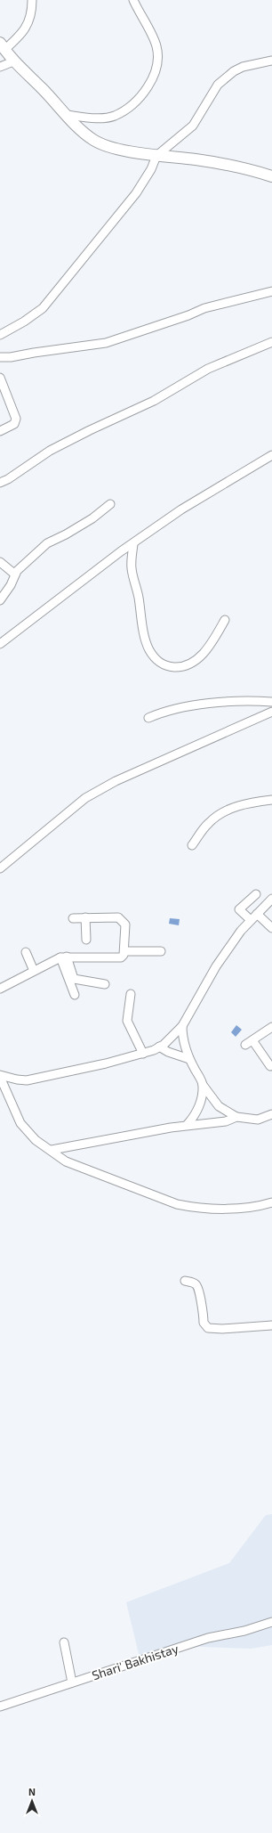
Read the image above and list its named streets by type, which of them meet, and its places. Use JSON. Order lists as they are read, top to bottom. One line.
{"streets":{"street":["Shari' Bakhistay"]},"north":"top"}
